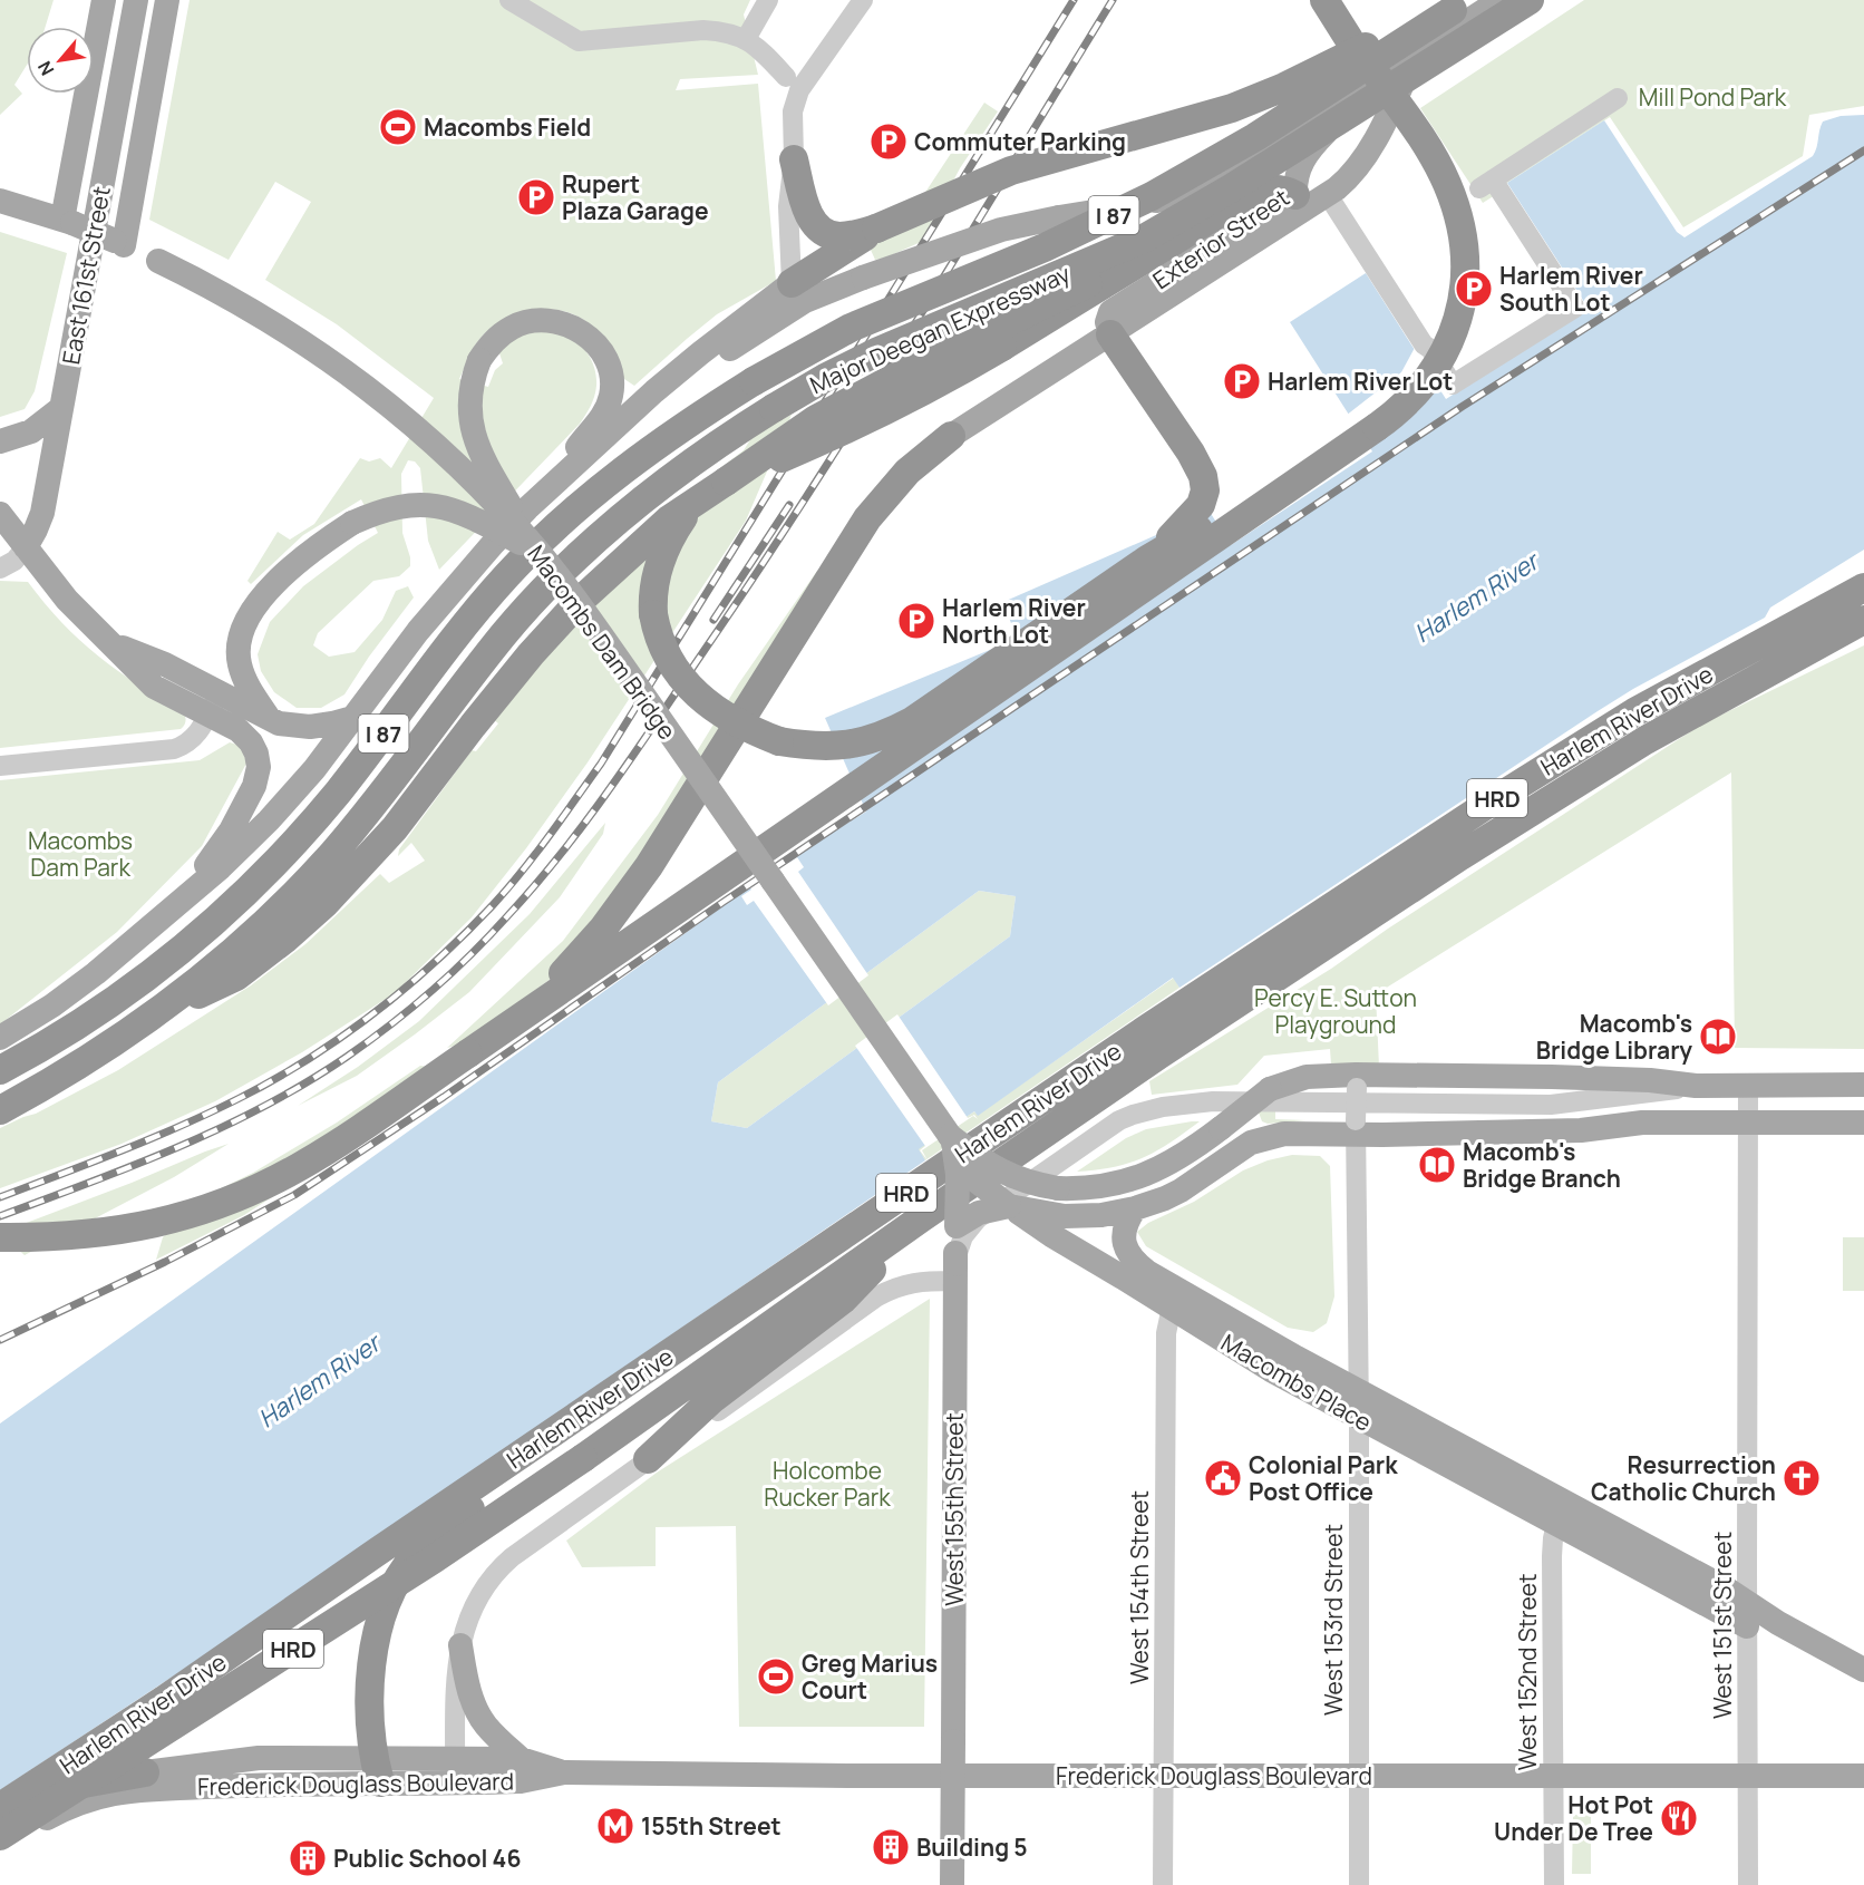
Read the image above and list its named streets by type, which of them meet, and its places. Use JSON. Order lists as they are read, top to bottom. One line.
{"streets":{"highway":["I 87","Major Deegan Expressway","Harlem River Drive","HRD"],"main road":["Exterior Street","East 161st Street","Macombs Dam Bridge","Macombs Place","West 155th Street","Frederick Douglass Boulevard"],"street":["West 154th Street","West 153rd Street","West 151st Street","West 152nd Street"]},"crossings":[["East 161st Street","Macombs Dam Bridge"],["Macombs Dam Bridge","Macombs Place"],["Harlem River Drive","Frederick Douglass Boulevard"],["Macombs Place","West 155th Street"],["Macombs Place","West 154th Street"],["Macombs Place","West 153rd Street"],["Macombs Place","West 151st Street"],["Macombs Place","West 152nd Street"],["West 154th Street","Frederick Douglass Boulevard"],["West 153rd Street","Frederick Douglass Boulevard"],["West 151st Street","Frederick Douglass Boulevard"],["West 152nd Street","Frederick Douglass Boulevard"]],"water":["Harlem River"],"parks":["Mill Pond Park","Macombs Dam Park","Percy E. Sutton Playground","Holcombe Rucker Park"],"places":{"sports":["Macombs Field","Greg Marius Court"],"parking":["Commuter Parking","Rupert Plaza Garage","Harlem River South Lot","Harlem River Lot","Harlem River North Lot"],"library":["Macomb's Bridge Library","Macomb's Bridge Branch"],"public building":["Colonial Park Post Office"],"church":["Resurrection Catholic Church"],"restaurant":["Hot Pot Under De Tree"],"metro station":["155th Street"],"building":["Building 5","Public School 46"]},"north":"bottom left"}
